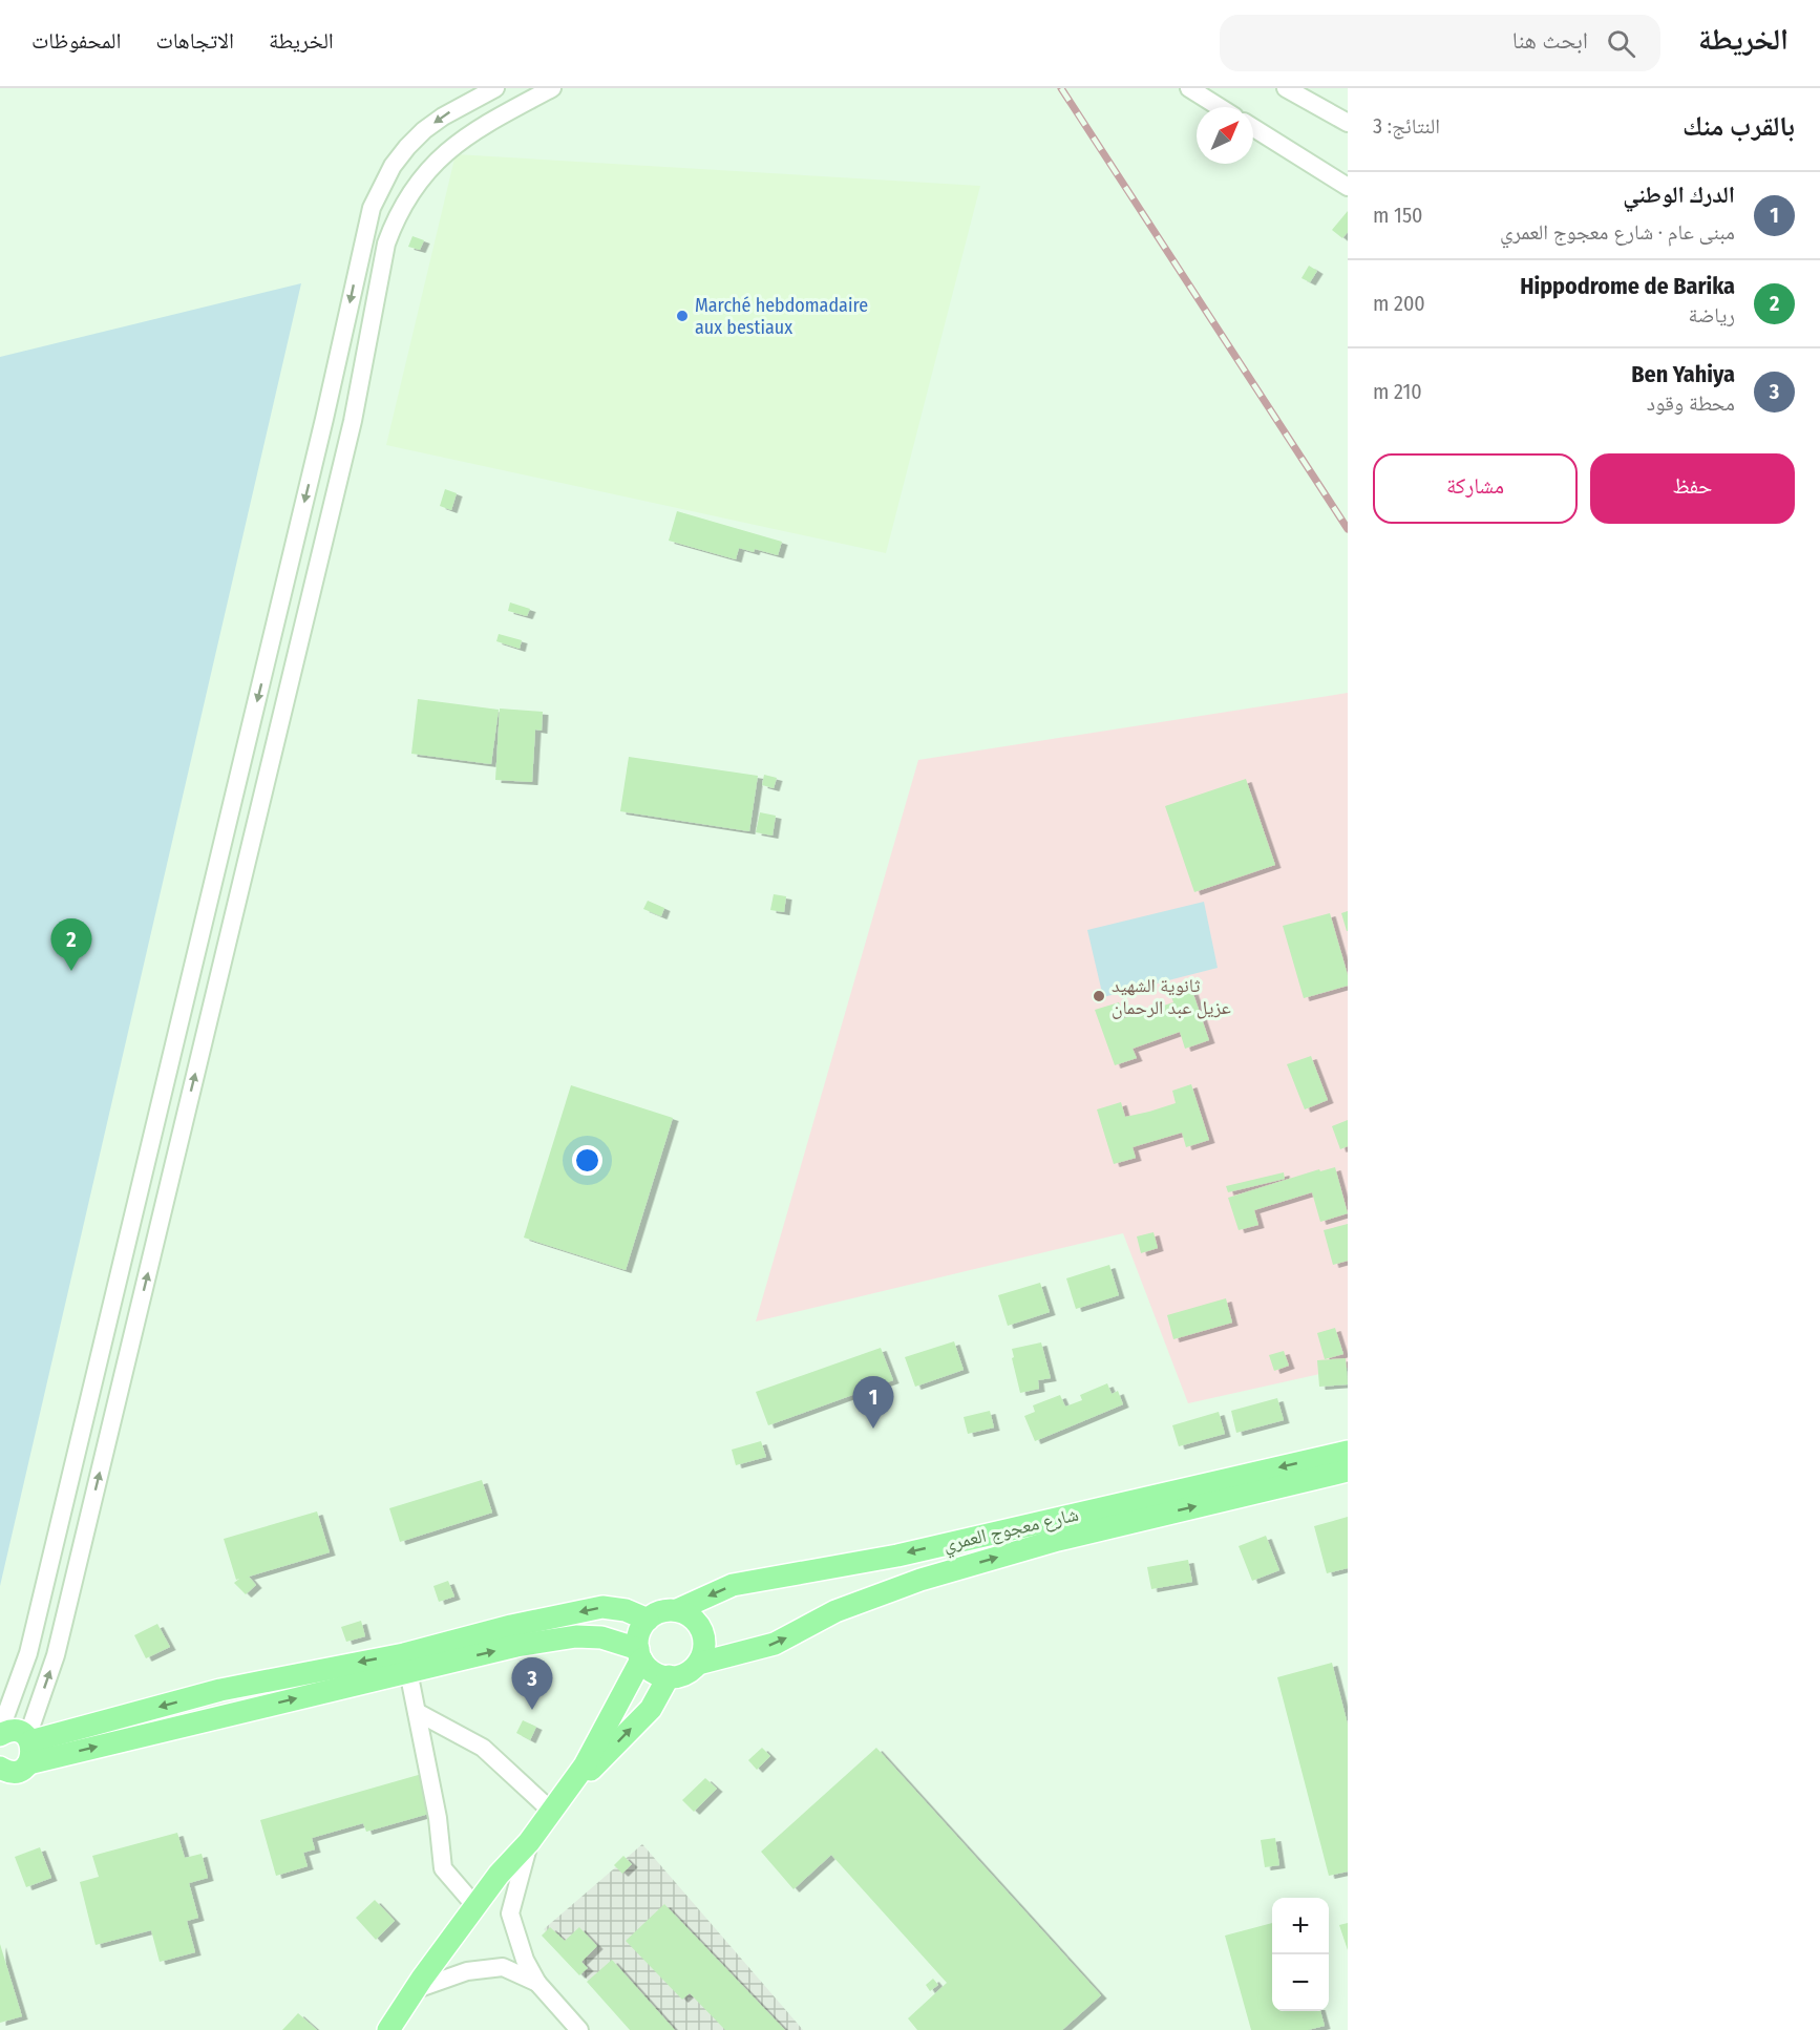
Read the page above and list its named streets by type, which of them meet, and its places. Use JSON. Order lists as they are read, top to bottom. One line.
{"streets":{"main road":["شارع معجوج العمري"]},"places":["Marché hebdomadaire aux bestiaux","ثانوية الشهيد عزيل عبد الرحمان"],"north":"top right","page":{"header":"الخريطة","search":"ابحث هنا","nav":["الخريطة","الاتجاهات","المحفوظات"],"heading":["بالقرب منك","النتائج: 3"],"list":[{"mark":"1","name":"الدرك الوطني","note":"مبنى عام · شارع معجوج العمري","value":"150 m"},{"mark":"2","name":"Hippodrome de Barika","note":"رياضة","value":"200 m"},{"mark":"3","name":"Ben Yahiya","note":"محطة وقود","value":"210 m"}],"buttons":["حفظ","مشاركة"],"pins":["2","1","3"],"map_buttons":["+","−"]}}
